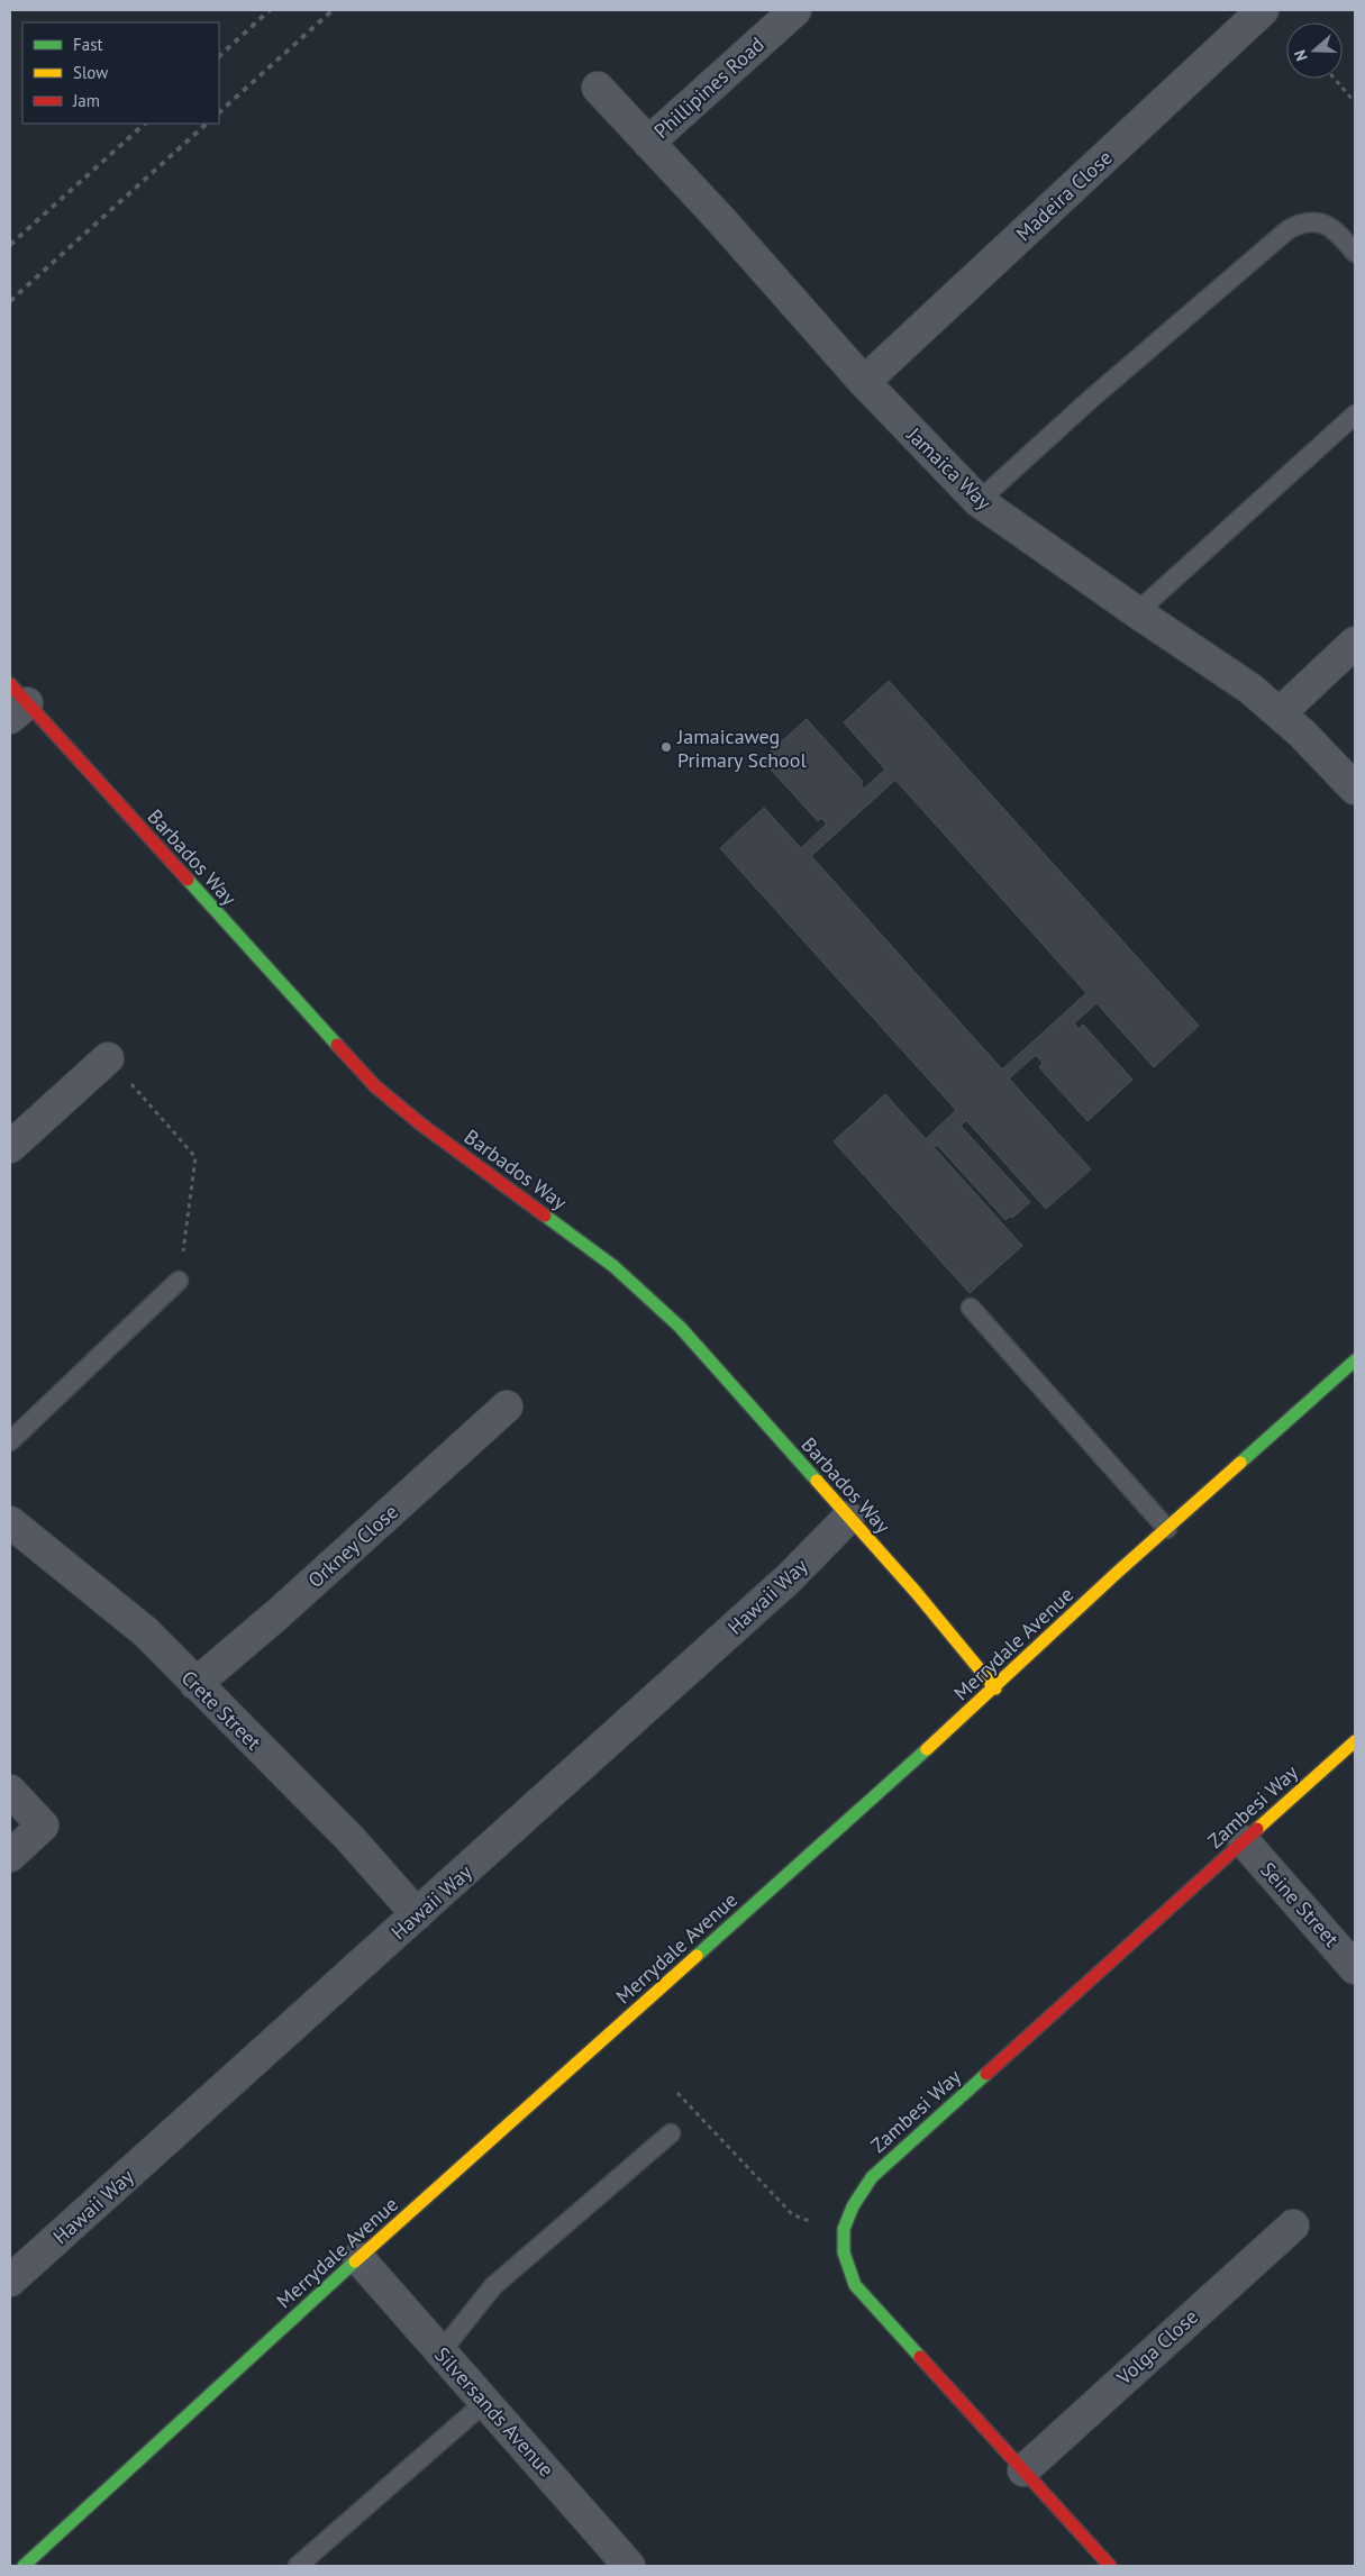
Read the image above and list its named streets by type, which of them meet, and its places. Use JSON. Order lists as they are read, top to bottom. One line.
{"streets":{"street":["Phillipines Road","Madeira Close","Jamaica Way","Barbados Way","Orkney Close","Hawaii Way","Merrydale Avenue","Crete Street","Zambesi Way","Seine Street","Volga Close","Silversands Avenue"]},"crossings":[["Phillipines Road","Jamaica Way"],["Madeira Close","Jamaica Way"],["Barbados Way","Hawaii Way"],["Barbados Way","Merrydale Avenue"],["Orkney Close","Crete Street"],["Hawaii Way","Crete Street"],["Merrydale Avenue","Silversands Avenue"],["Zambesi Way","Seine Street"],["Zambesi Way","Volga Close"]],"places":["Jamaicaweg Primary School"],"legend":["Fast","Slow","Jam"],"north":"left"}
